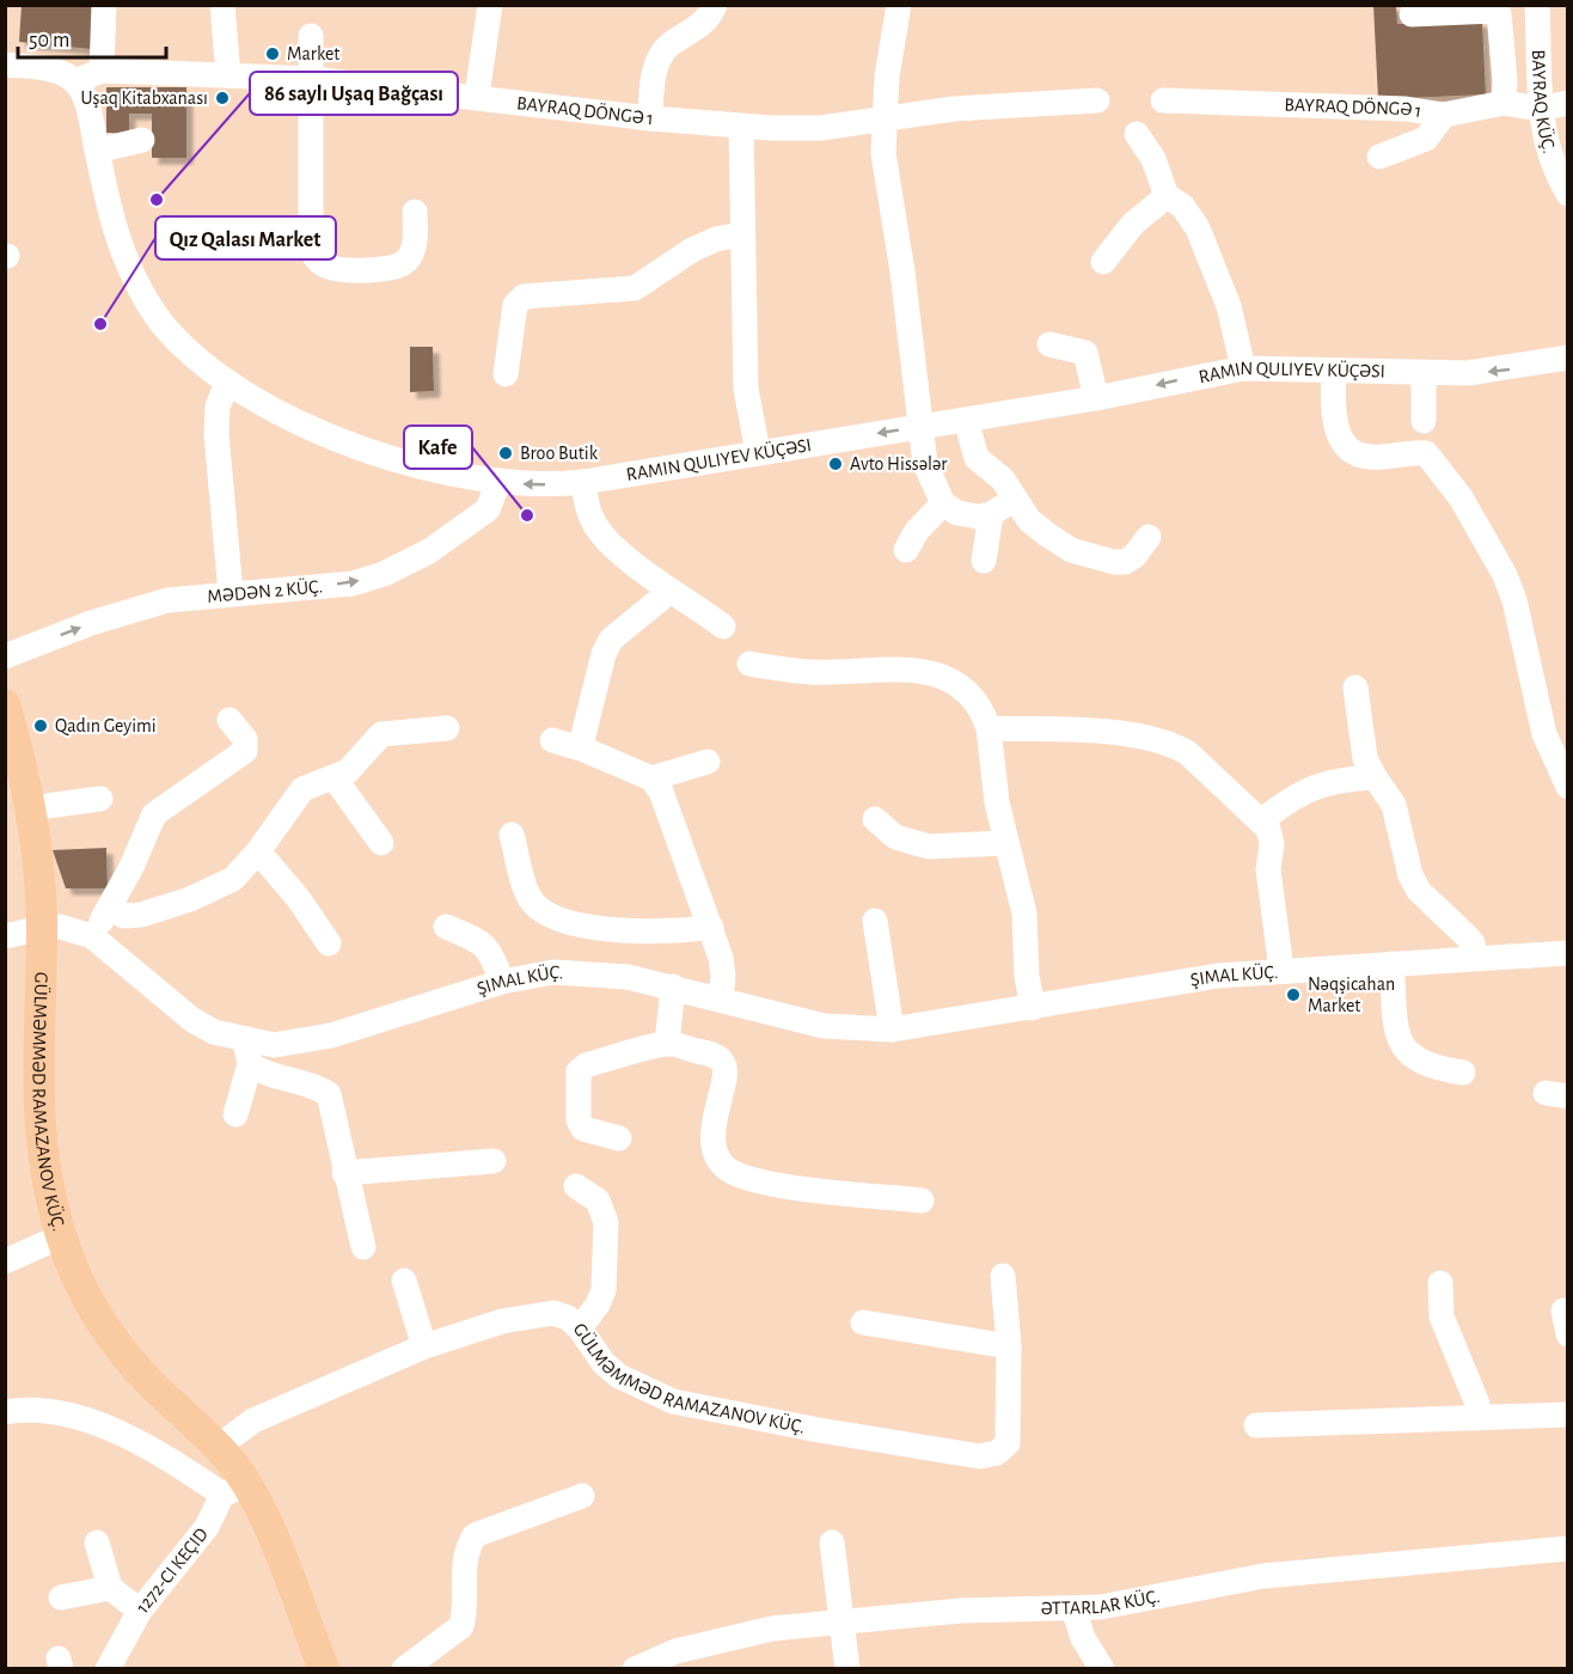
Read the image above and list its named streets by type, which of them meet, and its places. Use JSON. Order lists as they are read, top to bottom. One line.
{"streets":{"main road":["GÜLMƏMMƏD RAMAZANOV KÜÇ."],"street":["BAYRAQ KÜÇ.","BAYRAQ DÖNGƏ 1","RAMIN QULIYEV KÜÇƏSI","MƏDƏN 2 KÜÇ.","ŞIMAL KÜÇ.","1272-CI KEÇID","ƏTTARLAR KÜÇ."]},"crossings":[["BAYRAQ KÜÇ.","BAYRAQ DÖNGƏ 1"],["BAYRAQ DÖNGƏ 1","RAMIN QULIYEV KÜÇƏSI"],["RAMIN QULIYEV KÜÇƏSI","MƏDƏN 2 KÜÇ."],["ŞIMAL KÜÇ.","GÜLMƏMMƏD RAMAZANOV KÜÇ."],["GÜLMƏMMƏD RAMAZANOV KÜÇ.","1272-CI KEÇID"]],"places":["Market","Uşaq Kitabxanası","86 saylı Uşaq Bağçası","Qız Qalası Market","Broo Butik","Avto Hissələr","Kafe","Qadın Geyimi","Nəqşicahan Market"],"scale_bar":"50 m"}
